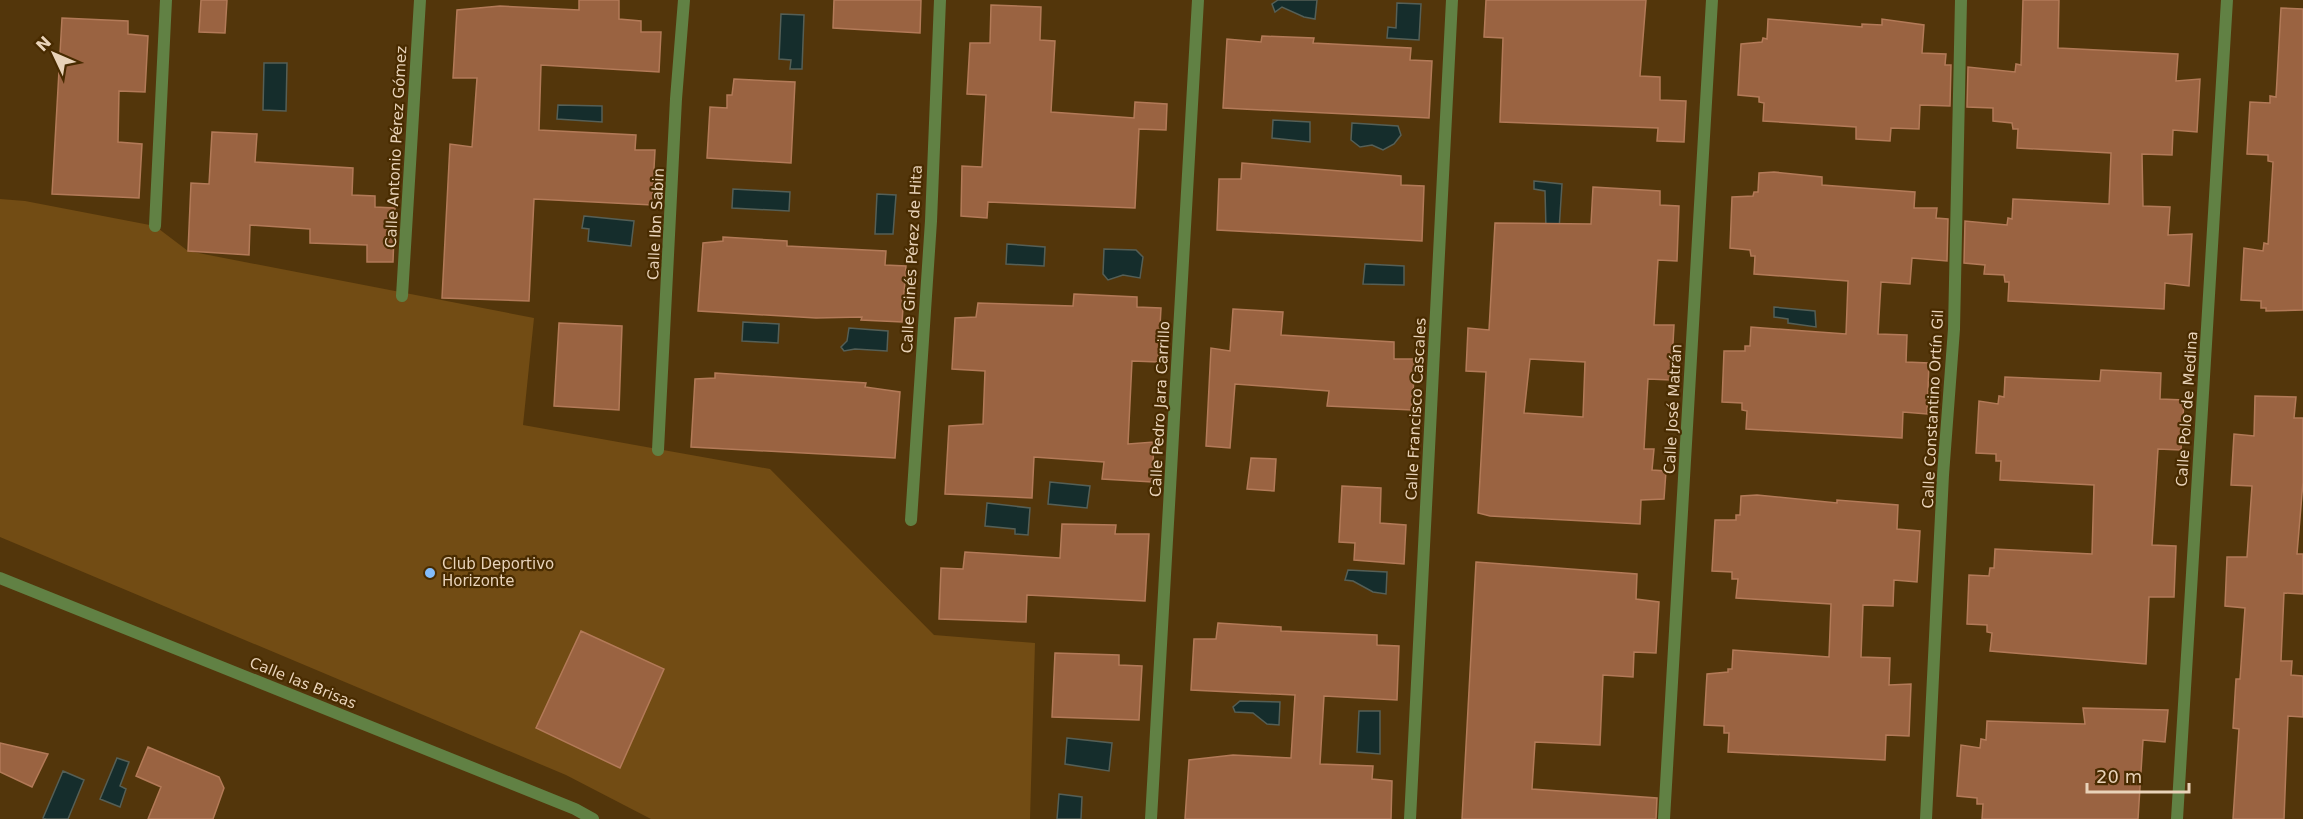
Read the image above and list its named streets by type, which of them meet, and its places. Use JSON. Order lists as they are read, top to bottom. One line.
{"streets":{"street":["Calle Antonio Pérez Gómez","Calle Ibn Sabin","Calle Ginés Pérez de Hita","Calle Pedro Jara Carrillo","Calle Francisco Cascales","Calle José Matrán","Calle Constantino Ortín Gil","Calle Polo de Medina","Calle las Brisas"]},"places":["Club Deportivo Horizonte"],"scale_bar":"20 m","north":"top left"}
